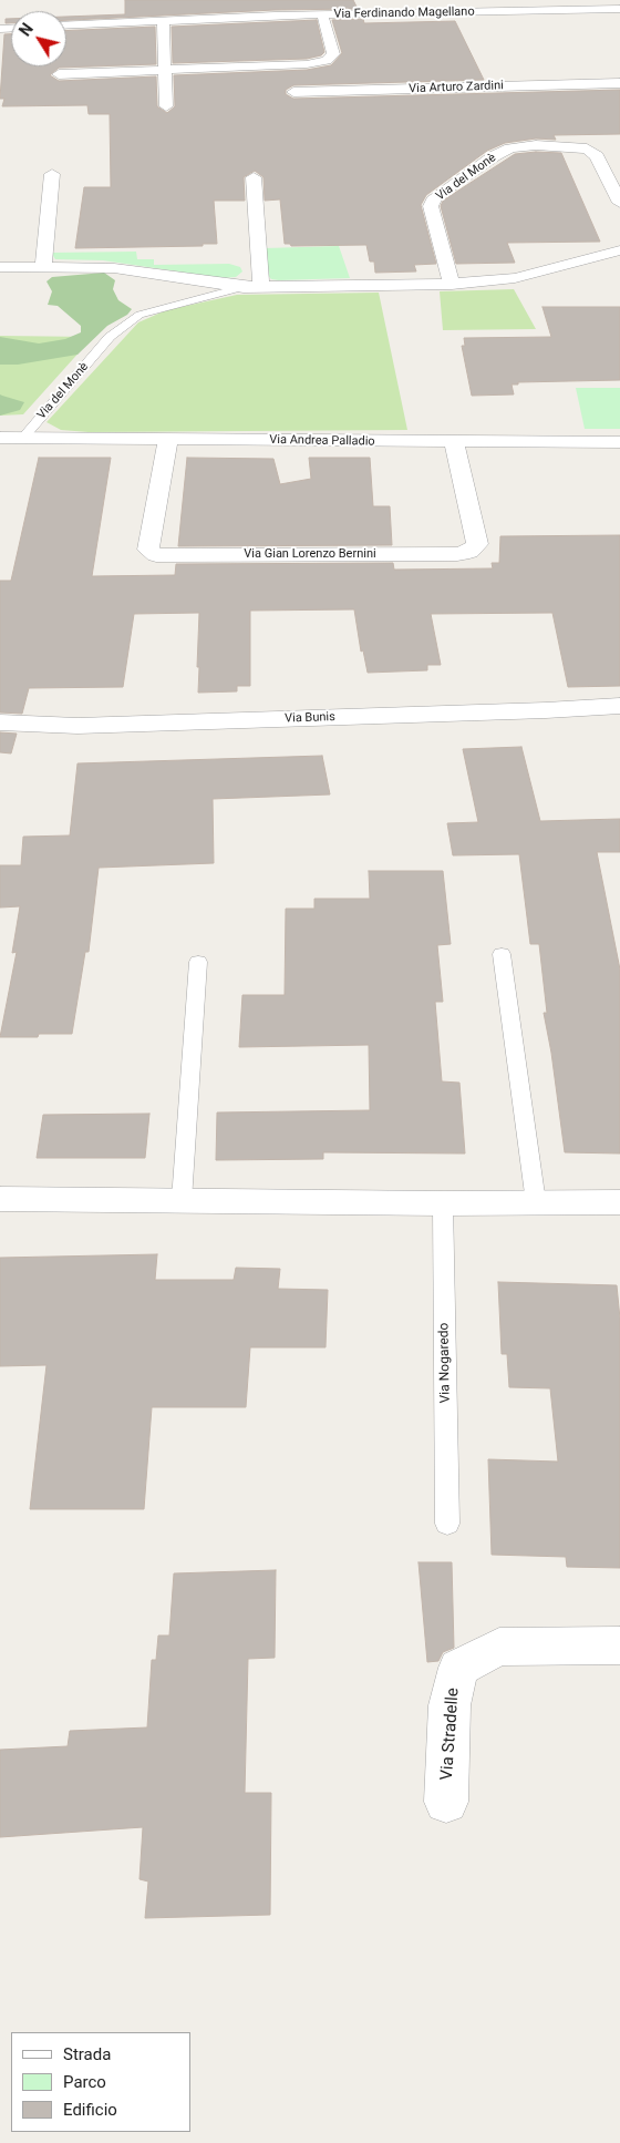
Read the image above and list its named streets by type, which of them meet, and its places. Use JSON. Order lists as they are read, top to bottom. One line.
{"streets":{"street":["Via Ferdinando Magellano","Via Arturo Zardini","Via del Monè","Via Andrea Palladio","Via Gian Lorenzo Bernini","Via Bunis","Via Stradelle"],"lane":["Via Nogaredo"]},"crossings":[["Via del Monè","Via Andrea Palladio"],["Via Andrea Palladio","Via Gian Lorenzo Bernini"]],"legend":["Strada","Parco","Edificio"],"north":"top left"}
